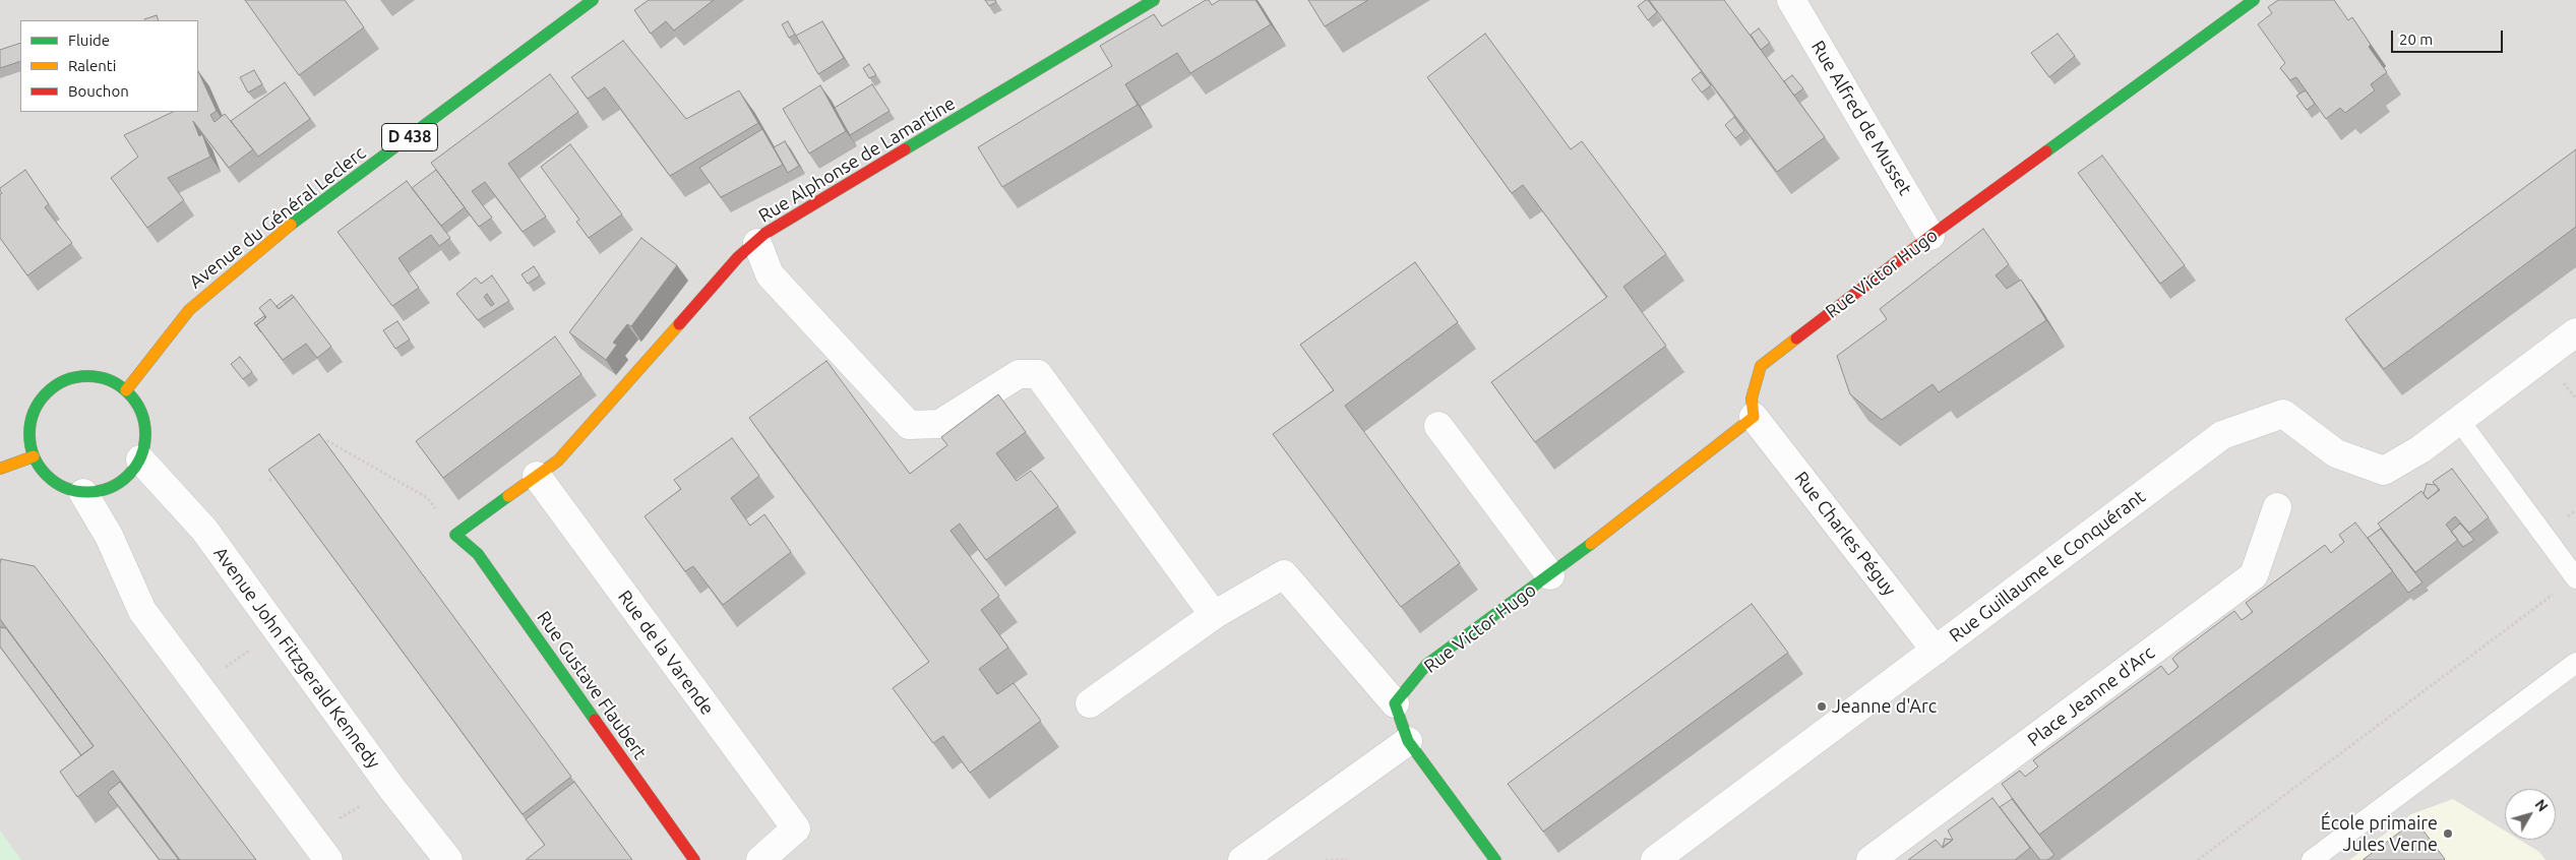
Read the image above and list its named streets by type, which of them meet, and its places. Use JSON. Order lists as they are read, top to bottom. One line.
{"streets":{"street":["Rue Alfred de Musset","D 438","Rue Alphonse de Lamartine","Avenue du Général Leclerc","Rue Victor Hugo","Rue Charles Péguy","Rue Guillaume le Conquérant","Rue de la Varende","Avenue John Fitzgerald Kennedy","Rue Gustave Flaubert","Place Jeanne d'Arc"]},"crossings":[["Rue Alfred de Musset","Rue Victor Hugo"],["Rue Alphonse de Lamartine","Rue de la Varende"],["Rue Alphonse de Lamartine","Rue Gustave Flaubert"],["Avenue du Général Leclerc","Avenue John Fitzgerald Kennedy"],["Rue Victor Hugo","Rue Charles Péguy"],["Rue Charles Péguy","Rue Guillaume le Conquérant"]],"places":["Jeanne d'Arc","École primaire Jules Verne"],"legend":["Fluide","Ralenti","Bouchon"],"scale_bar":"20 m","north":"top right"}
